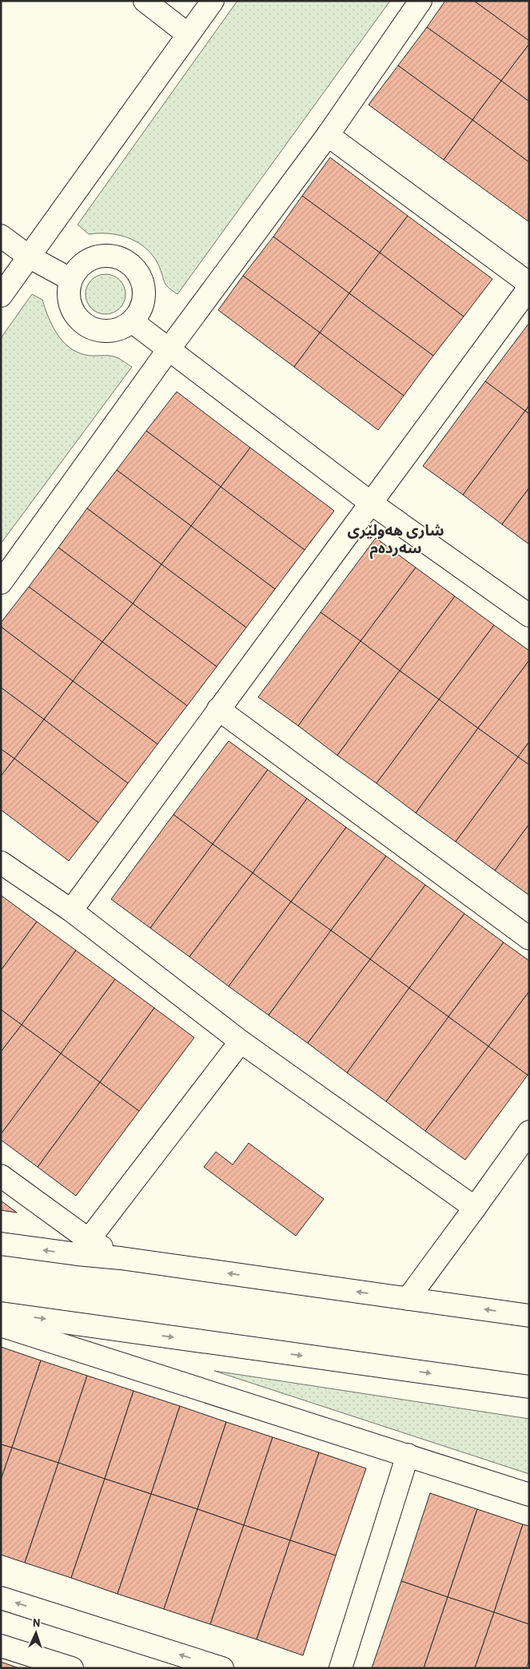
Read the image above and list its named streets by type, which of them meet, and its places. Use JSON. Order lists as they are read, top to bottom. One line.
{"districts":["شاری هه‌ولێری سه‌رده‌م"],"north":"top"}
